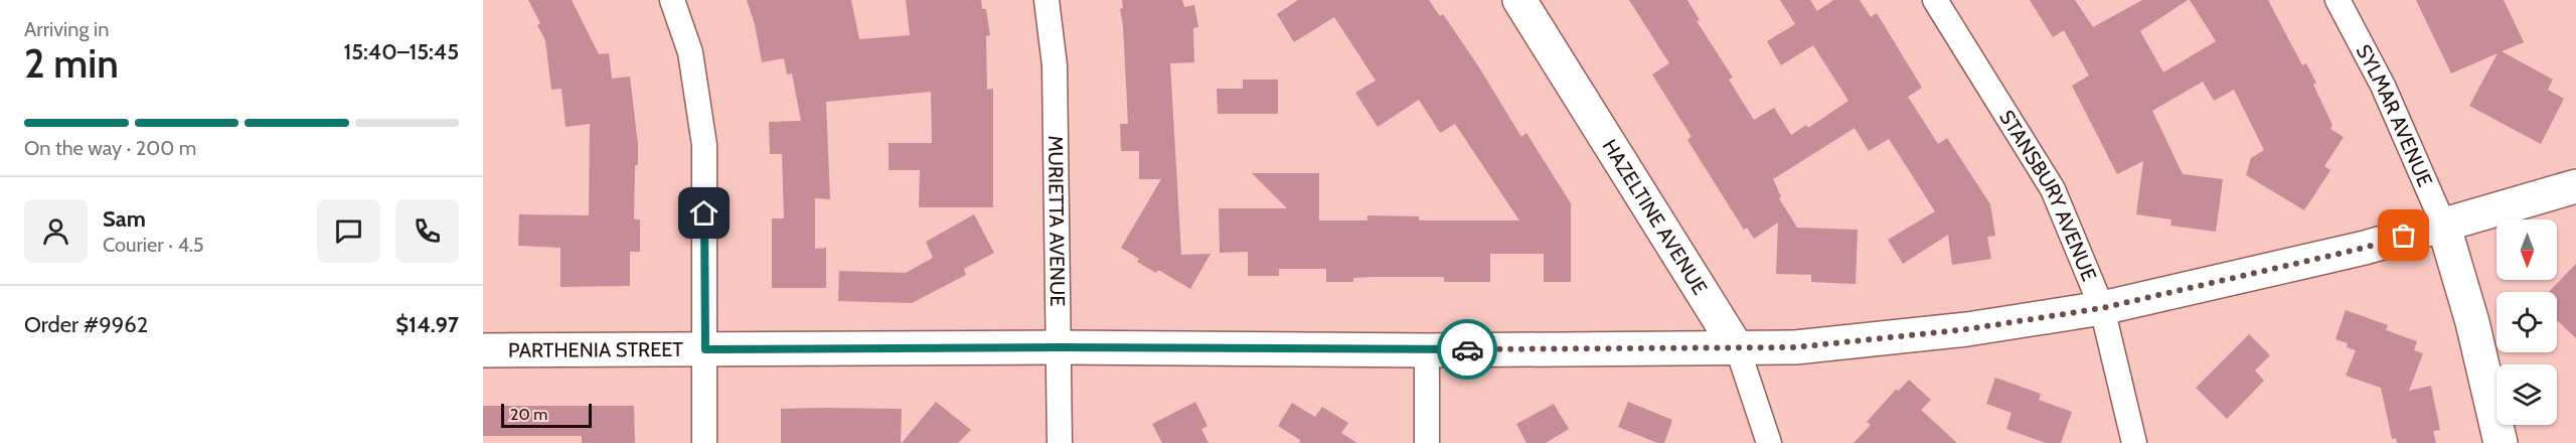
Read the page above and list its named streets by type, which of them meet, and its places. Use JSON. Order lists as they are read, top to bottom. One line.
{"streets":{"street":["SYLMAR AVENUE","STANSBURY AVENUE","HAZELTINE AVENUE","MURIETTA AVENUE","PARTHENIA STREET"]},"crossings":[["SYLMAR AVENUE","PARTHENIA STREET"],["STANSBURY AVENUE","PARTHENIA STREET"],["HAZELTINE AVENUE","PARTHENIA STREET"],["MURIETTA AVENUE","PARTHENIA STREET"]],"scale_bar":"20 m","north":"bottom","page":{"heading":["2 min","Arriving in","15:40–15:45"],"panel":["Sam","Courier · 4.5","Order #9962","$14.97"],"bar":"On the way · 200 m","scale":"20 m"}}
